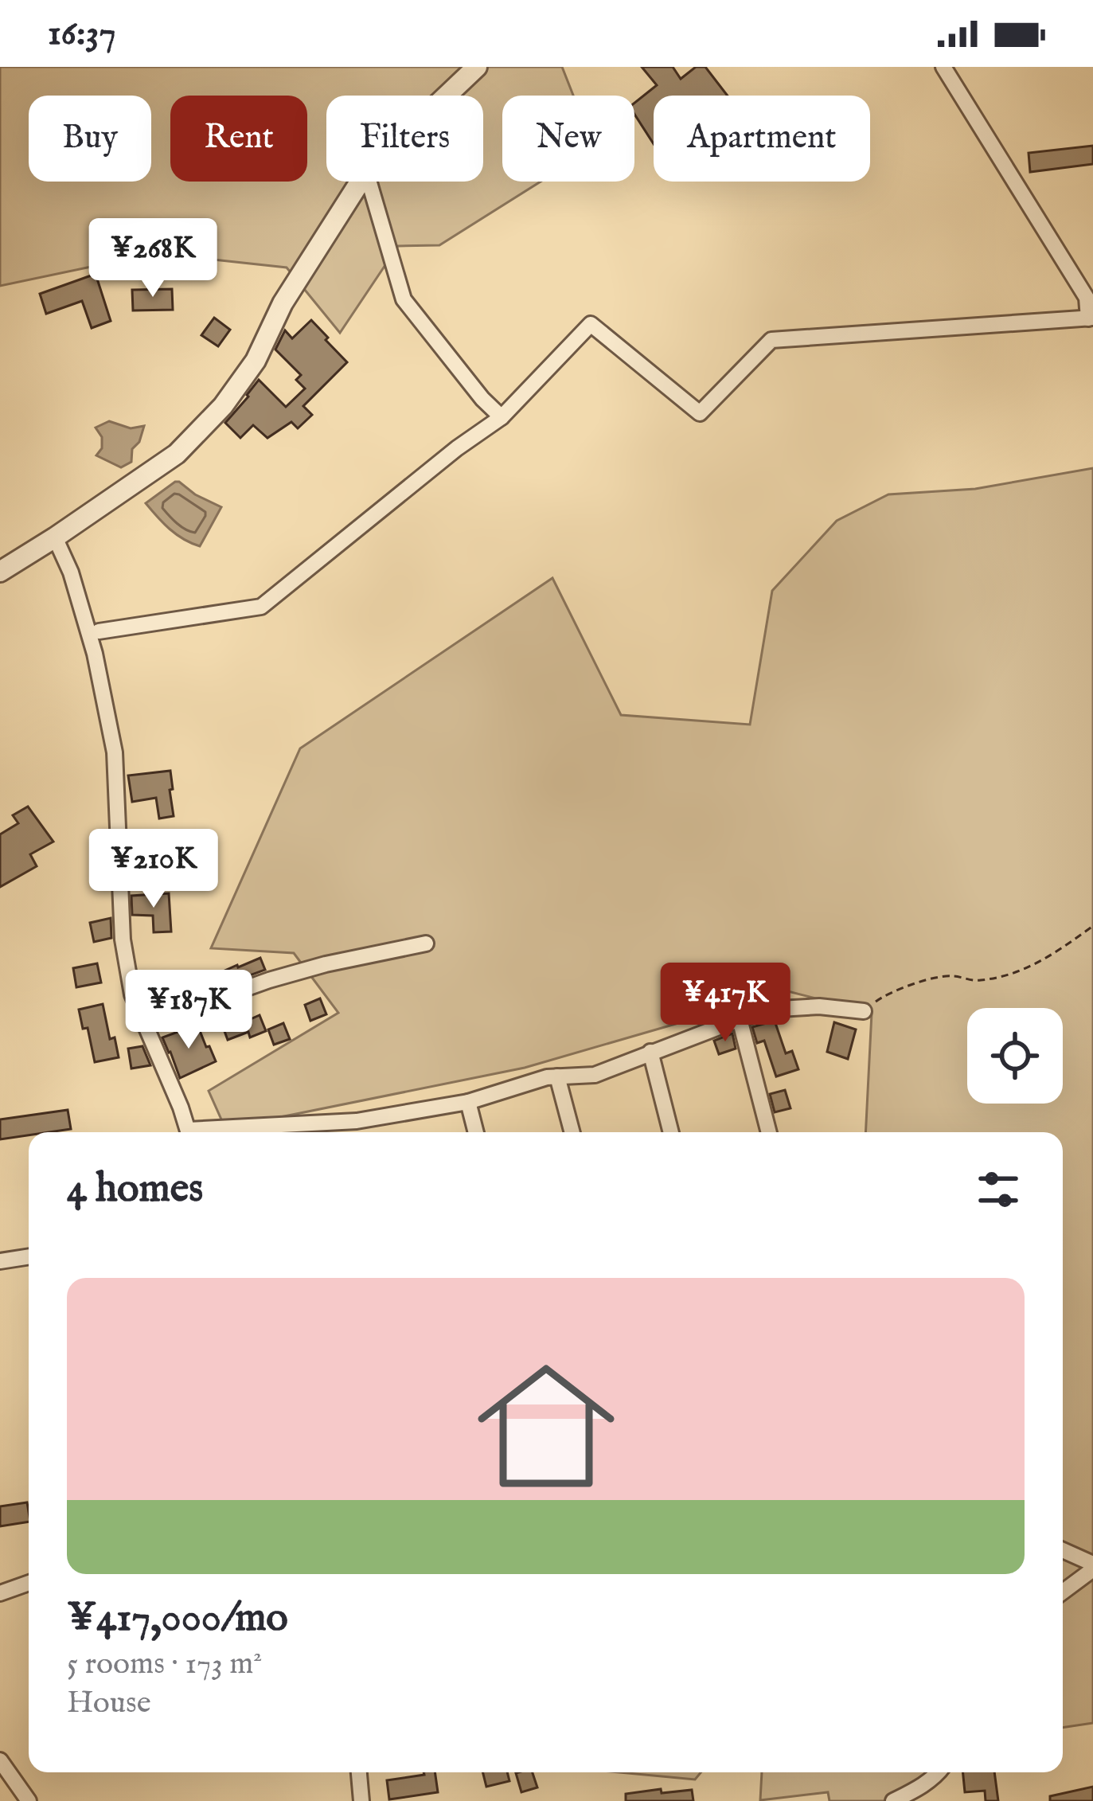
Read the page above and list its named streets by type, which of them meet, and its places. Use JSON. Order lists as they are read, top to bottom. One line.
{"page":{"status":"16:37","chip":["Buy","Rent","Filters","New","Apartment"],"price":["¥268K","¥210K","¥417K","¥187K"],"heading":"4 homes","list":[{"name":"¥417,000/mo","note":"5 rooms · 173 m² · House"}]}}
